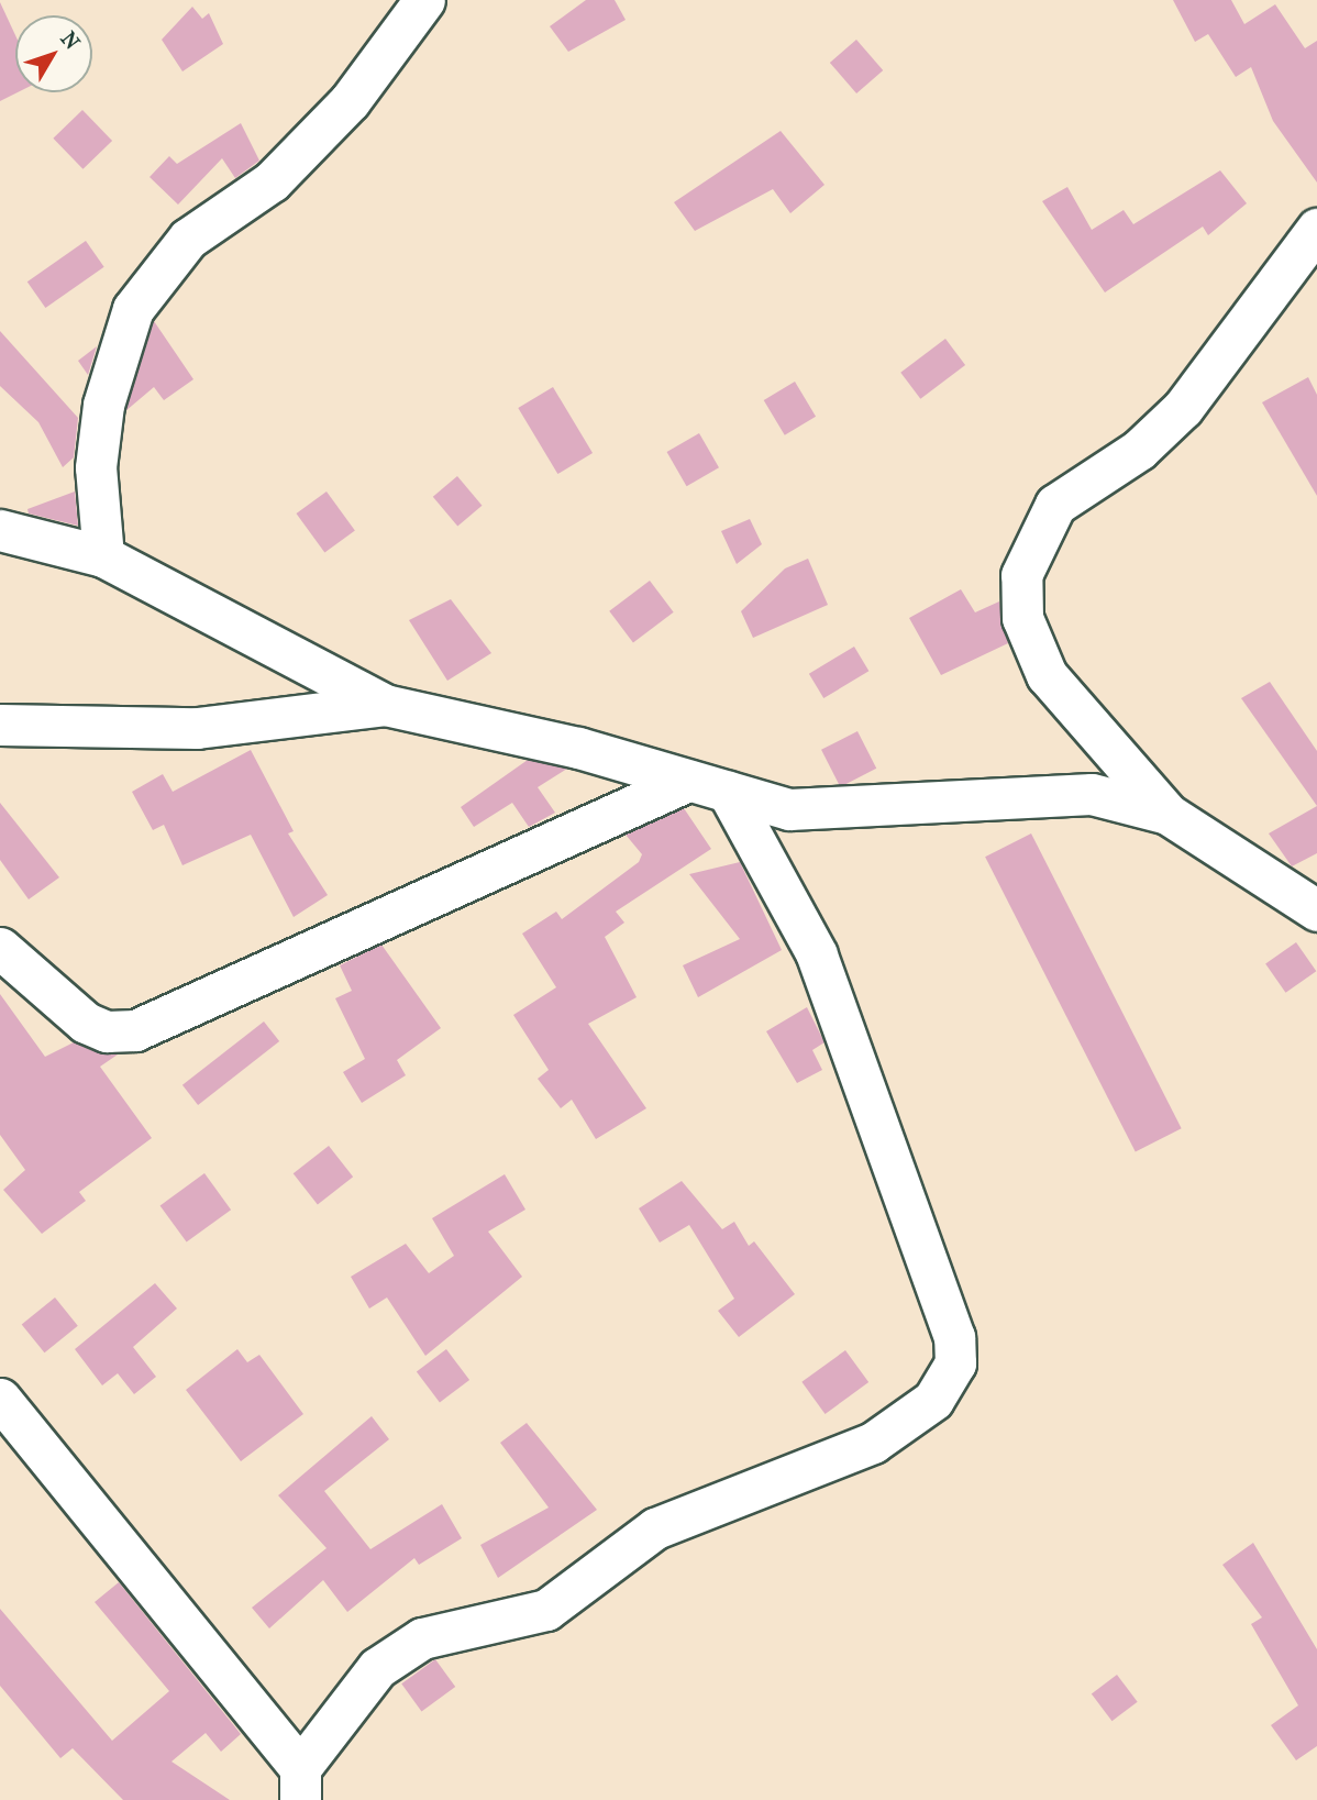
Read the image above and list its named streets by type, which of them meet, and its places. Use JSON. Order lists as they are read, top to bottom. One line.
{"north":"top right"}
